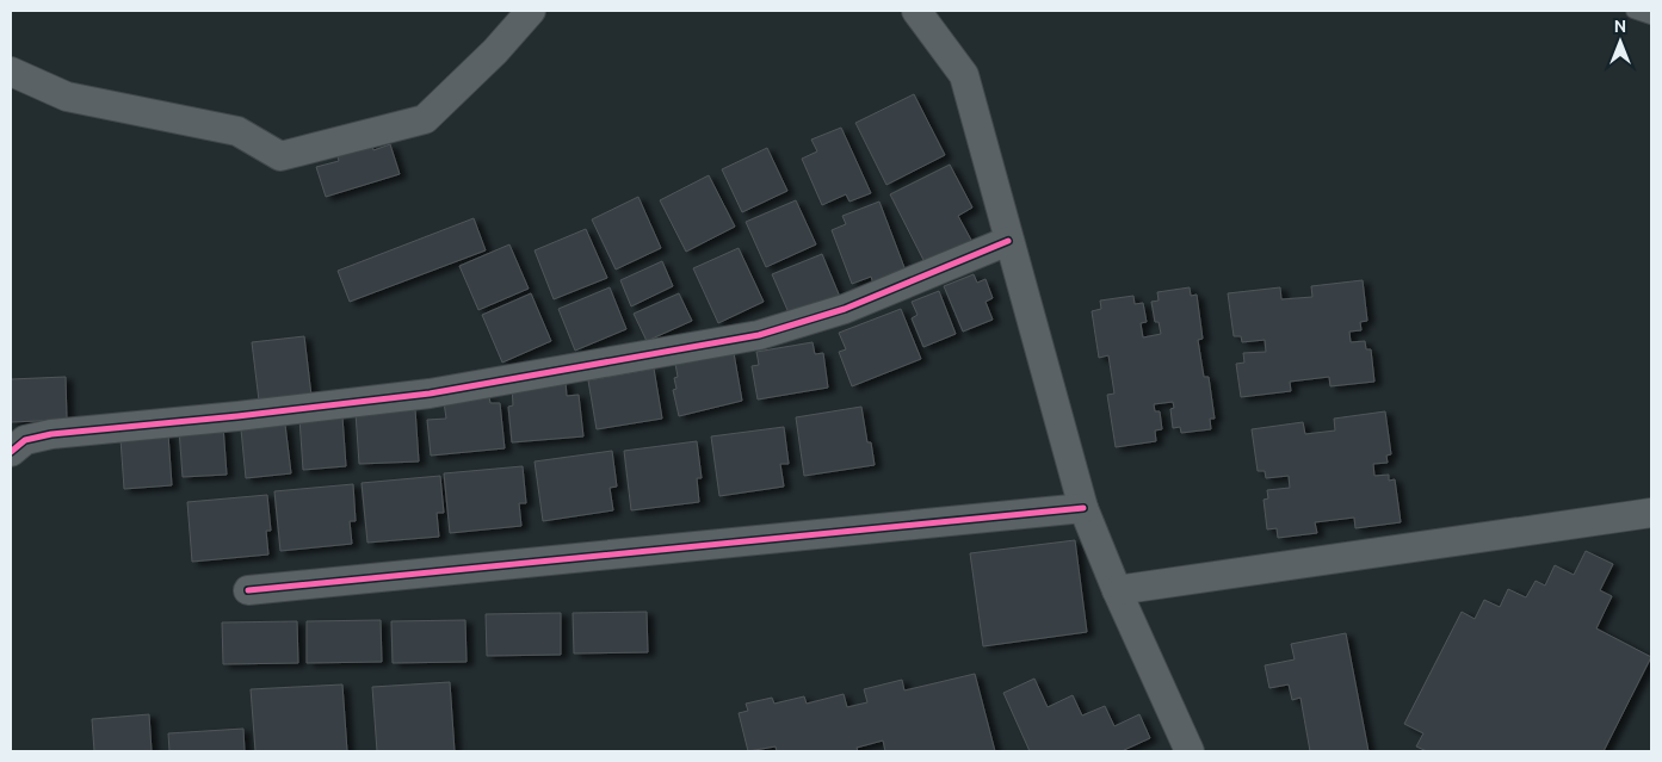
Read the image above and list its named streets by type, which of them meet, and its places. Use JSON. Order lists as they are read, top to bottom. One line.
{"north":"top"}
